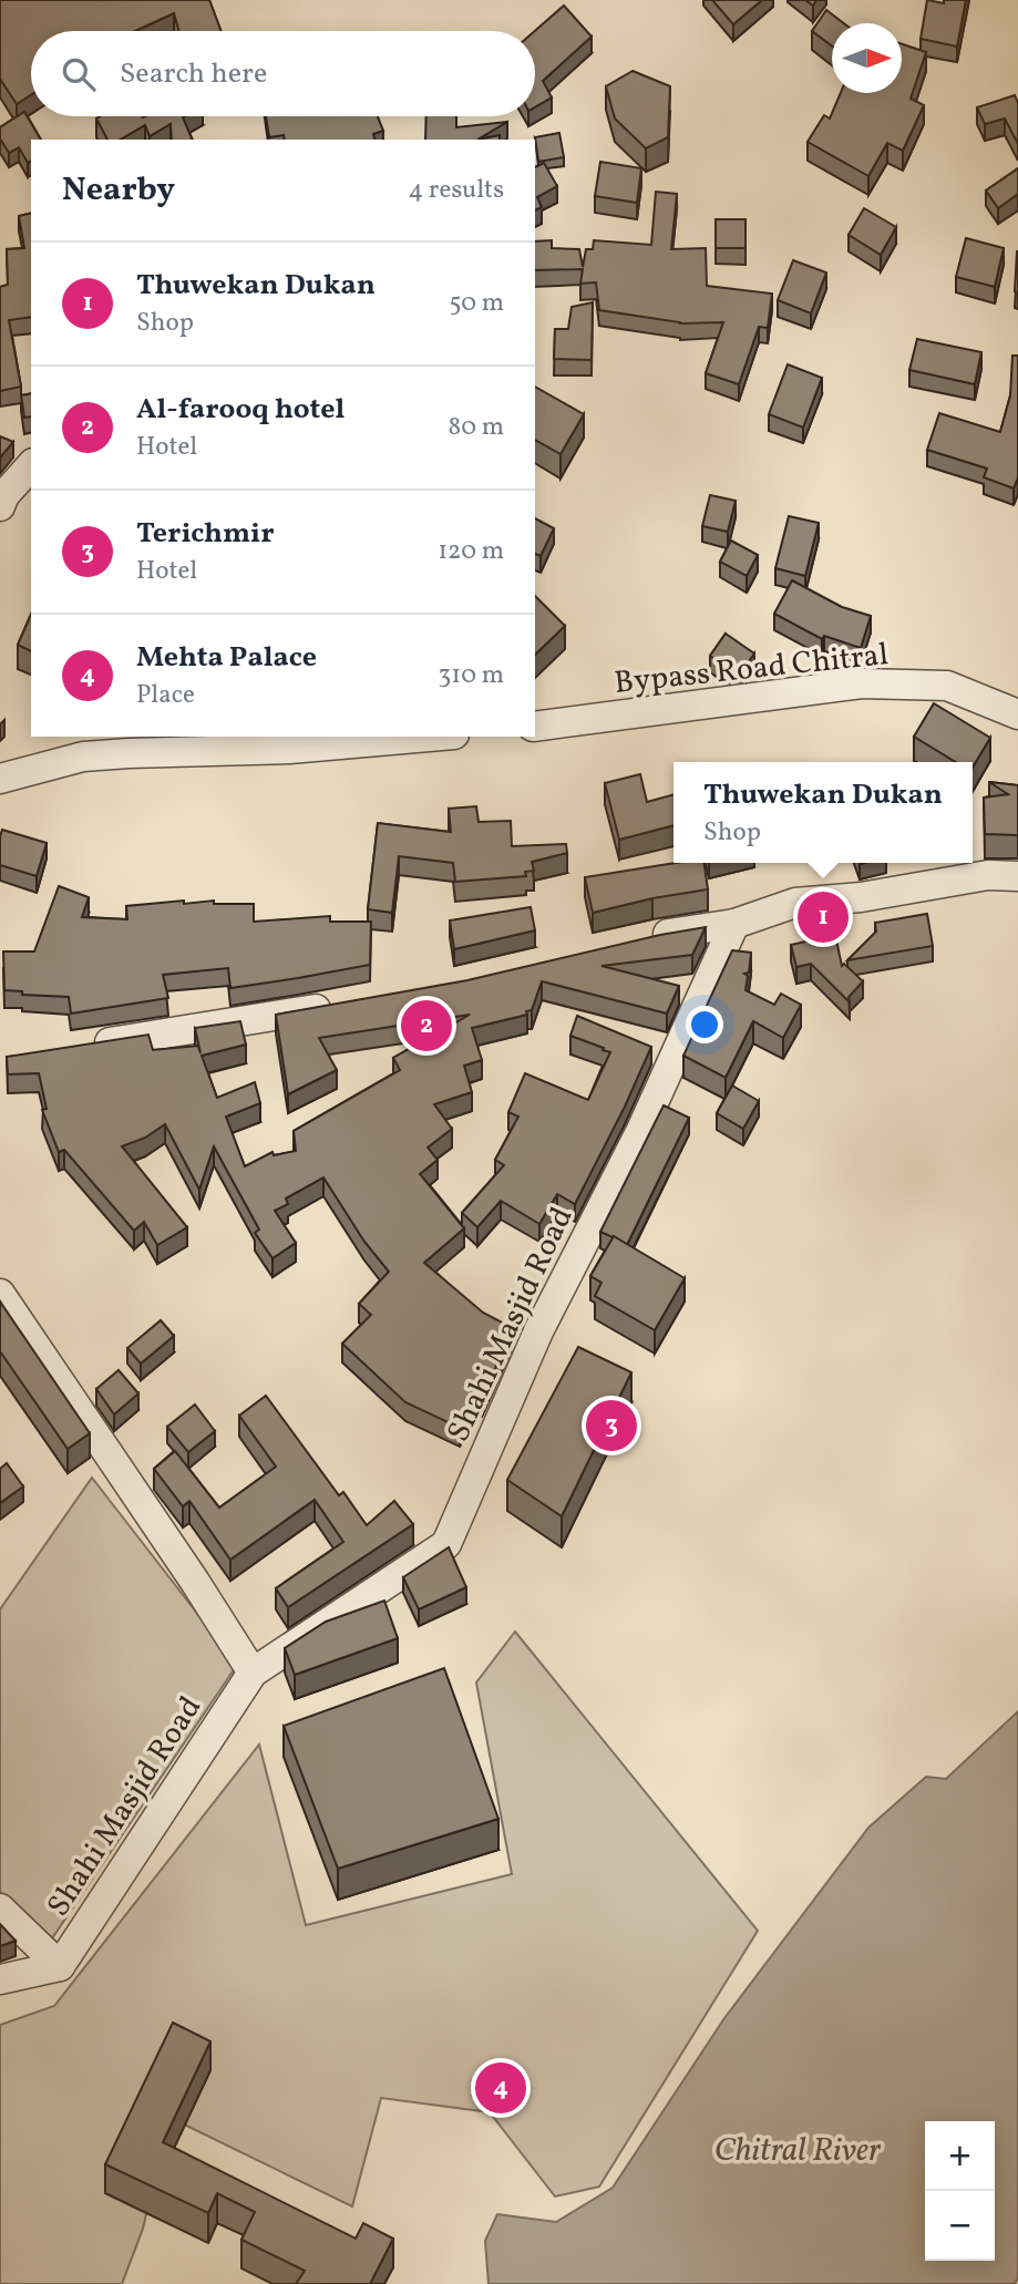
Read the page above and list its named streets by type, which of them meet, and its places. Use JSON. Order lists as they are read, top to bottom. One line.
{"streets":{"street":["Bypass Road Chitral","Shahi Masjid Road"]},"water":["Chitral River"],"north":"right","page":{"search":"Search here","heading":["Nearby","4 results"],"list":[{"mark":"1","name":"Thuwekan Dukan","note":"Shop","value":"50 m"},{"mark":"2","name":"Al-farooq hotel","note":"Hotel","value":"80 m"},{"mark":"3","name":"Terichmir","note":"Hotel","value":"120 m"},{"mark":"4","name":"Mehta Palace","note":"Place","value":"310 m"}],"popup":["Thuwekan Dukan","Shop"],"pins":["1","2","3","4"],"map_buttons":["+","−"]}}
